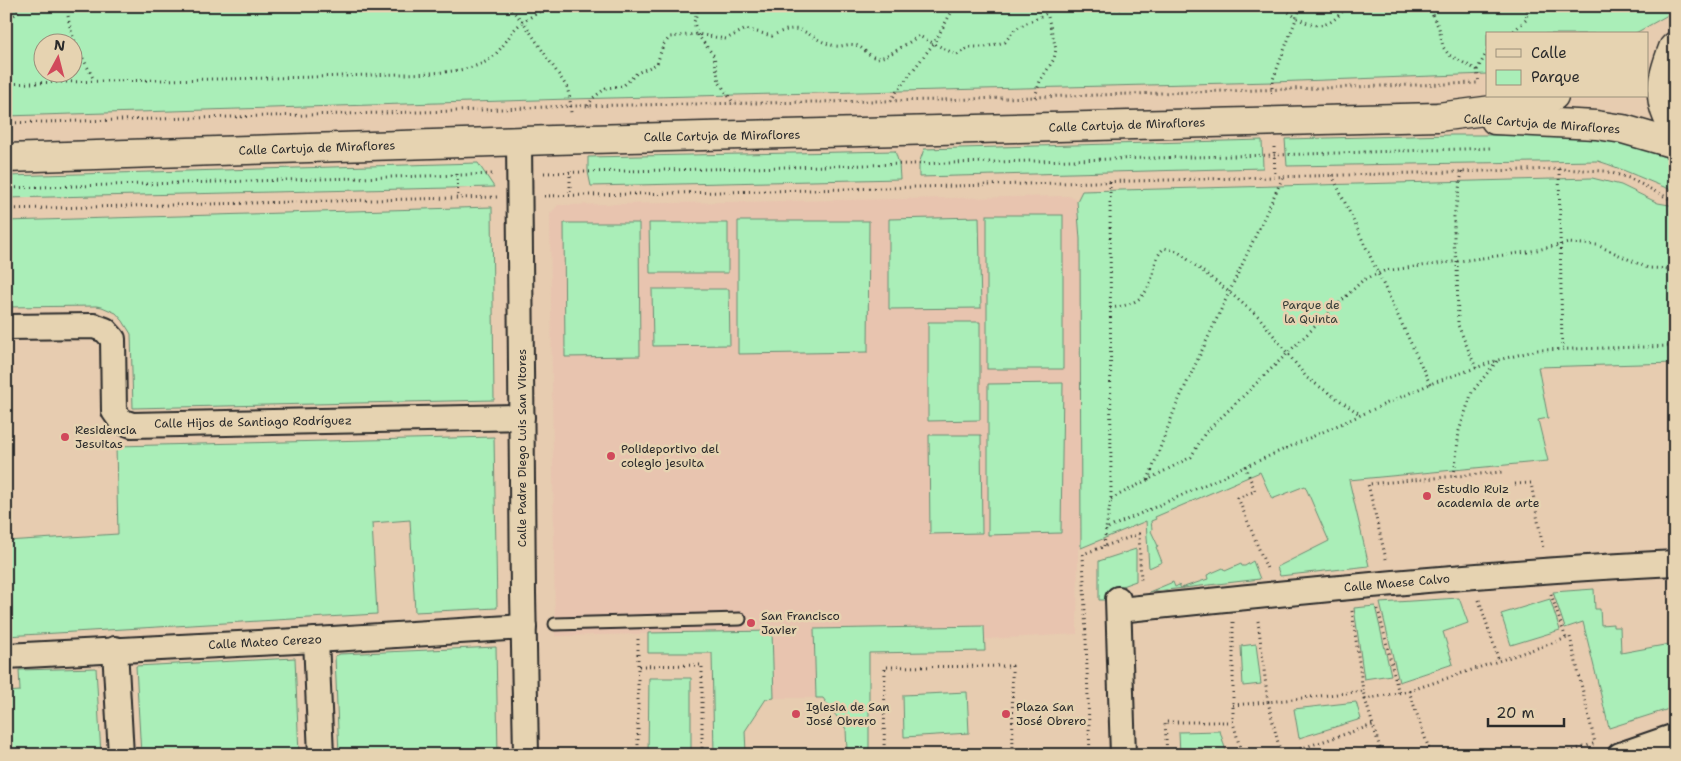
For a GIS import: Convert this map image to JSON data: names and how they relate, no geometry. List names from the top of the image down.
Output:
{
  "streets": {
    "street": [
      "Calle Cartuja de Miraflores",
      "Calle Hijos de Santiago Rodríguez",
      "Calle Padre Diego Luis San Vitores",
      "Calle Maese Calvo",
      "Calle Mateo Cerezo"
    ]
  },
  "crossings": [
    ["Calle Cartuja de Miraflores", "Calle Padre Diego Luis San Vitores"],
    ["Calle Hijos de Santiago Rodríguez", "Calle Padre Diego Luis San Vitores"],
    ["Calle Padre Diego Luis San Vitores", "Calle Mateo Cerezo"]
  ],
  "parks": ["Parque de la Quinta"],
  "places": [
    "Residencia Jesuitas",
    "Polideportivo del colegio jesuita",
    "Estudio Ruiz academia de arte",
    "San Francisco Javier",
    "Iglesia de San José Obrero",
    "Plaza San José Obrero"
  ],
  "legend": ["Calle", "Parque"],
  "scale_bar": "20 m",
  "north": "top"
}
